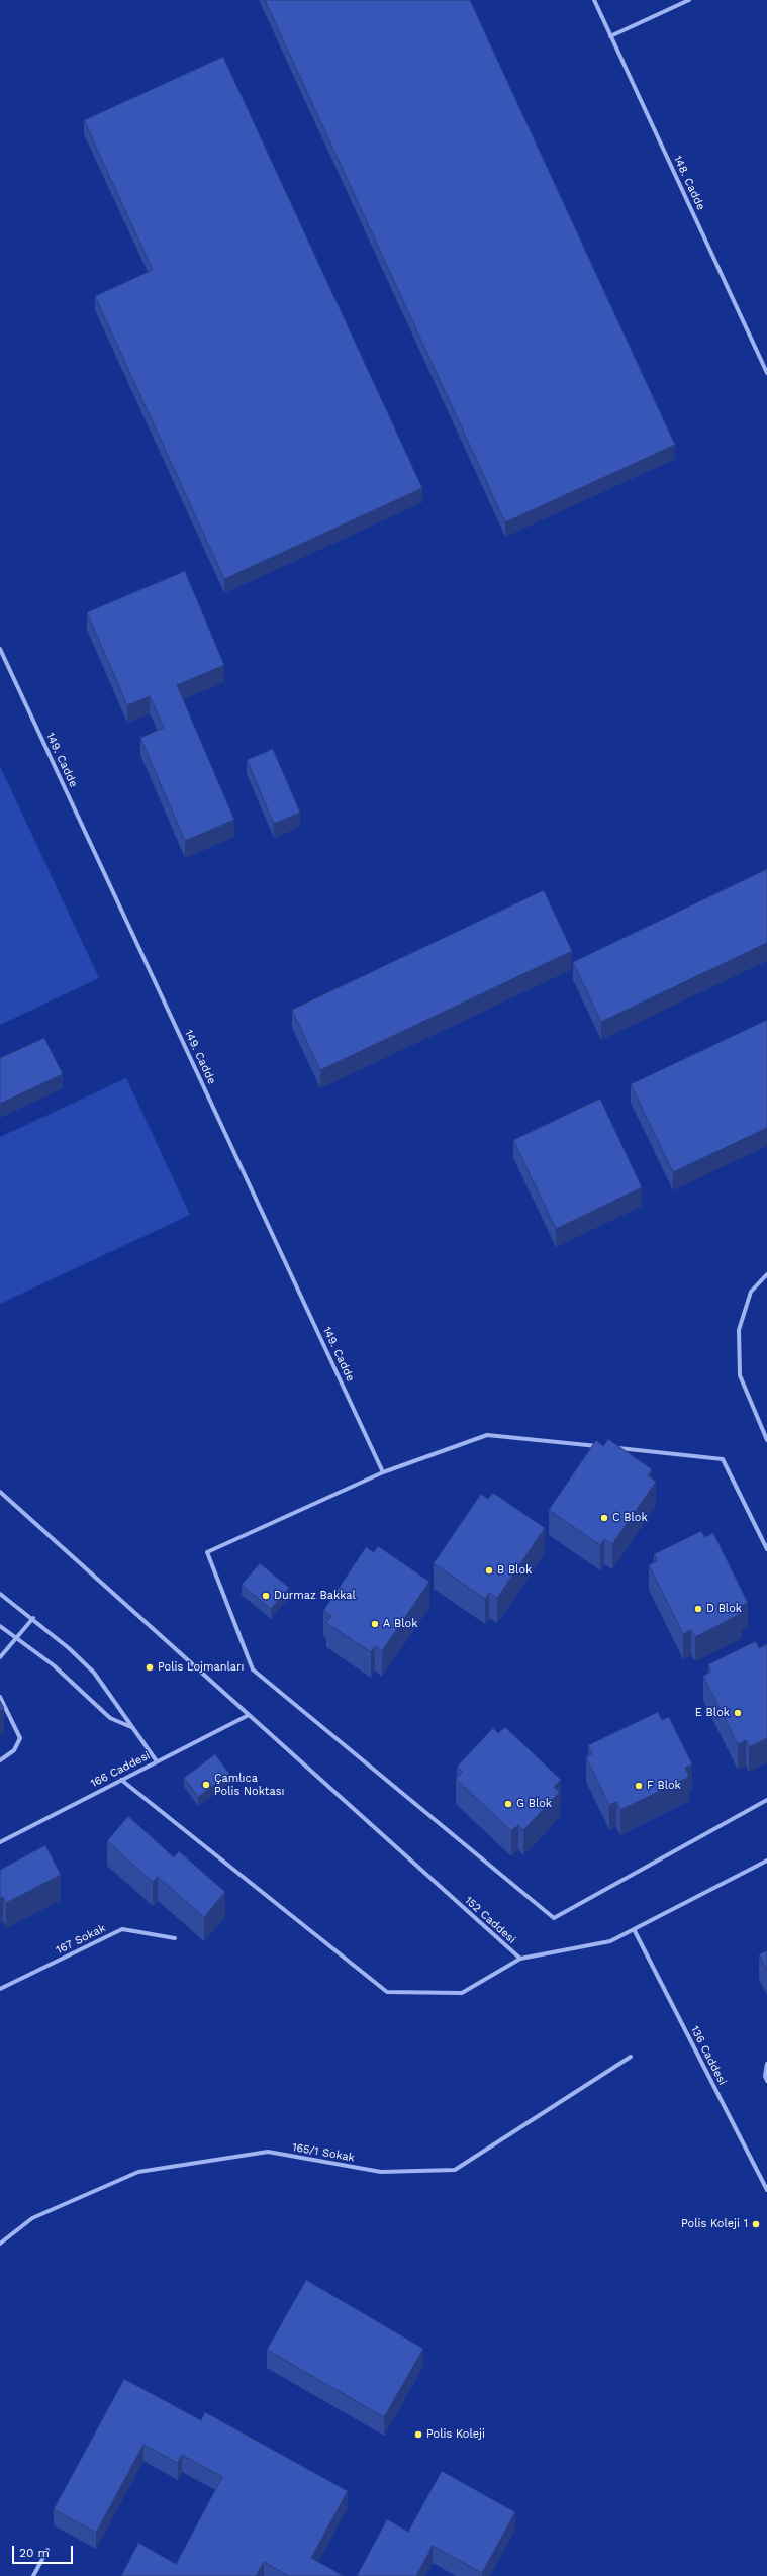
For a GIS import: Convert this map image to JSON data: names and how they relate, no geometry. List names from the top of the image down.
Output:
{
  "streets": {
    "street": [
      "148. Cadde",
      "149. Cadde",
      "166 Caddesi",
      "152 Caddesi",
      "167 Sokak",
      "136 Caddesi",
      "165/1 Sokak"
    ]
  },
  "crossings": [
    ["166 Caddesi", "152 Caddesi"],
    ["152 Caddesi", "136 Caddesi"]
  ],
  "places": [
    "C Blok",
    "B Blok",
    "Durmaz Bakkal",
    "D Blok",
    "A Blok",
    "Polis Lojmanları",
    "E Blok",
    "Çamlıca Polis Noktası",
    "F Blok",
    "G Blok",
    "Polis Koleji 1",
    "Polis Koleji"
  ],
  "scale_bar": "20 m"
}
